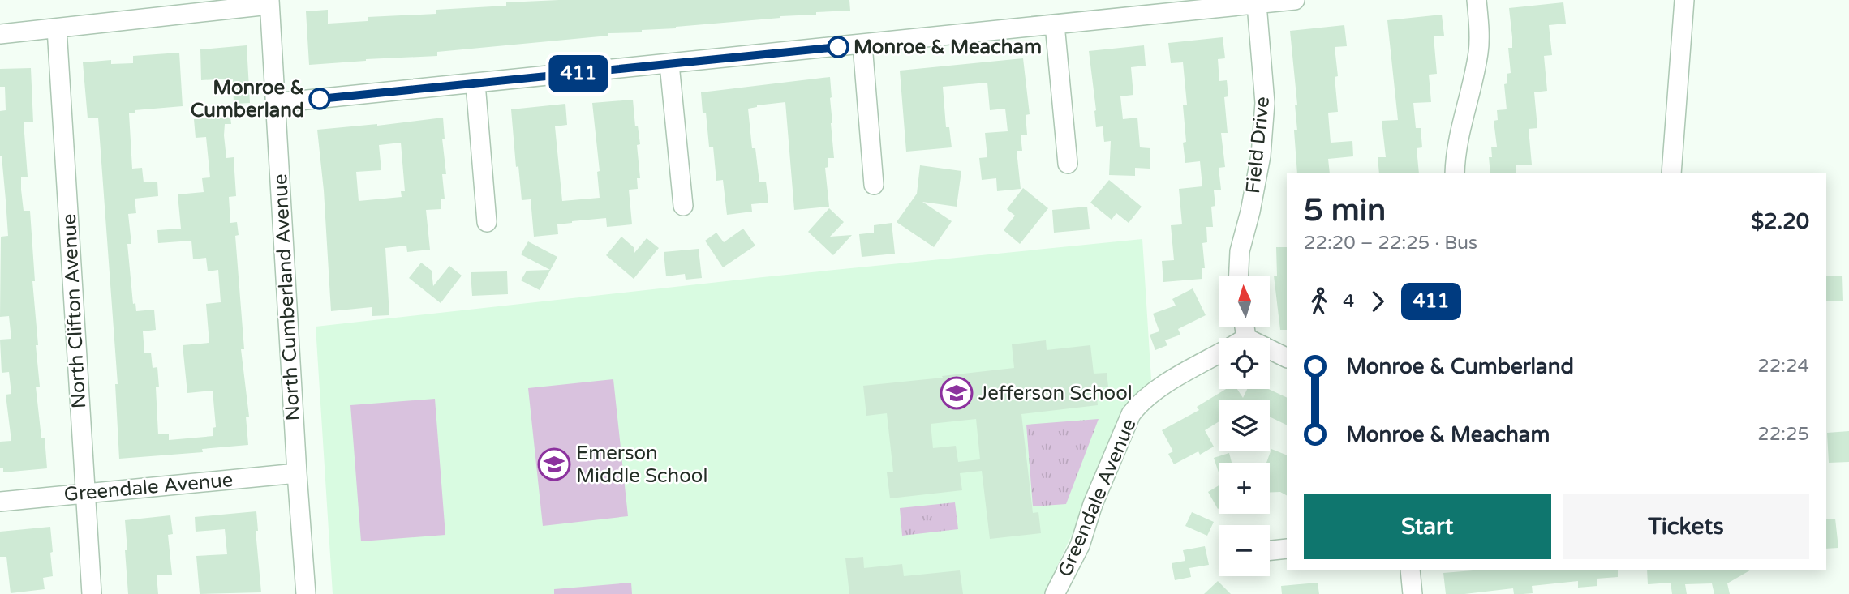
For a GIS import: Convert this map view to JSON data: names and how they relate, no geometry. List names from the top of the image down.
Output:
{
  "streets": {
    "street": [
      "Field Drive",
      "North Cumberland Avenue",
      "North Clifton Avenue",
      "Greendale Avenue"
    ]
  },
  "crossings": [
    ["North Cumberland Avenue", "Greendale Avenue"],
    ["North Clifton Avenue", "Greendale Avenue"]
  ],
  "places": {
    "other": ["Monroe & Meacham", "Monroe & Cumberland"],
    "school or university": ["Jefferson School", "Emerson Middle School"]
  },
  "lines": ["bus line 411"],
  "north": "top",
  "page": {
    "on_map": "411",
    "heading": ["5 min", "22:20 – 22:25 · Bus", "$2.20"],
    "legs": ["4", "411"],
    "map_buttons": ["+", "−"],
    "list": [
      {
        "name": "Monroe & Cumberland",
        "value": "22:24"
      },
      {
        "name": "Monroe & Meacham",
        "value": "22:25"
      }
    ],
    "buttons": ["Start", "Tickets"]
  }
}
